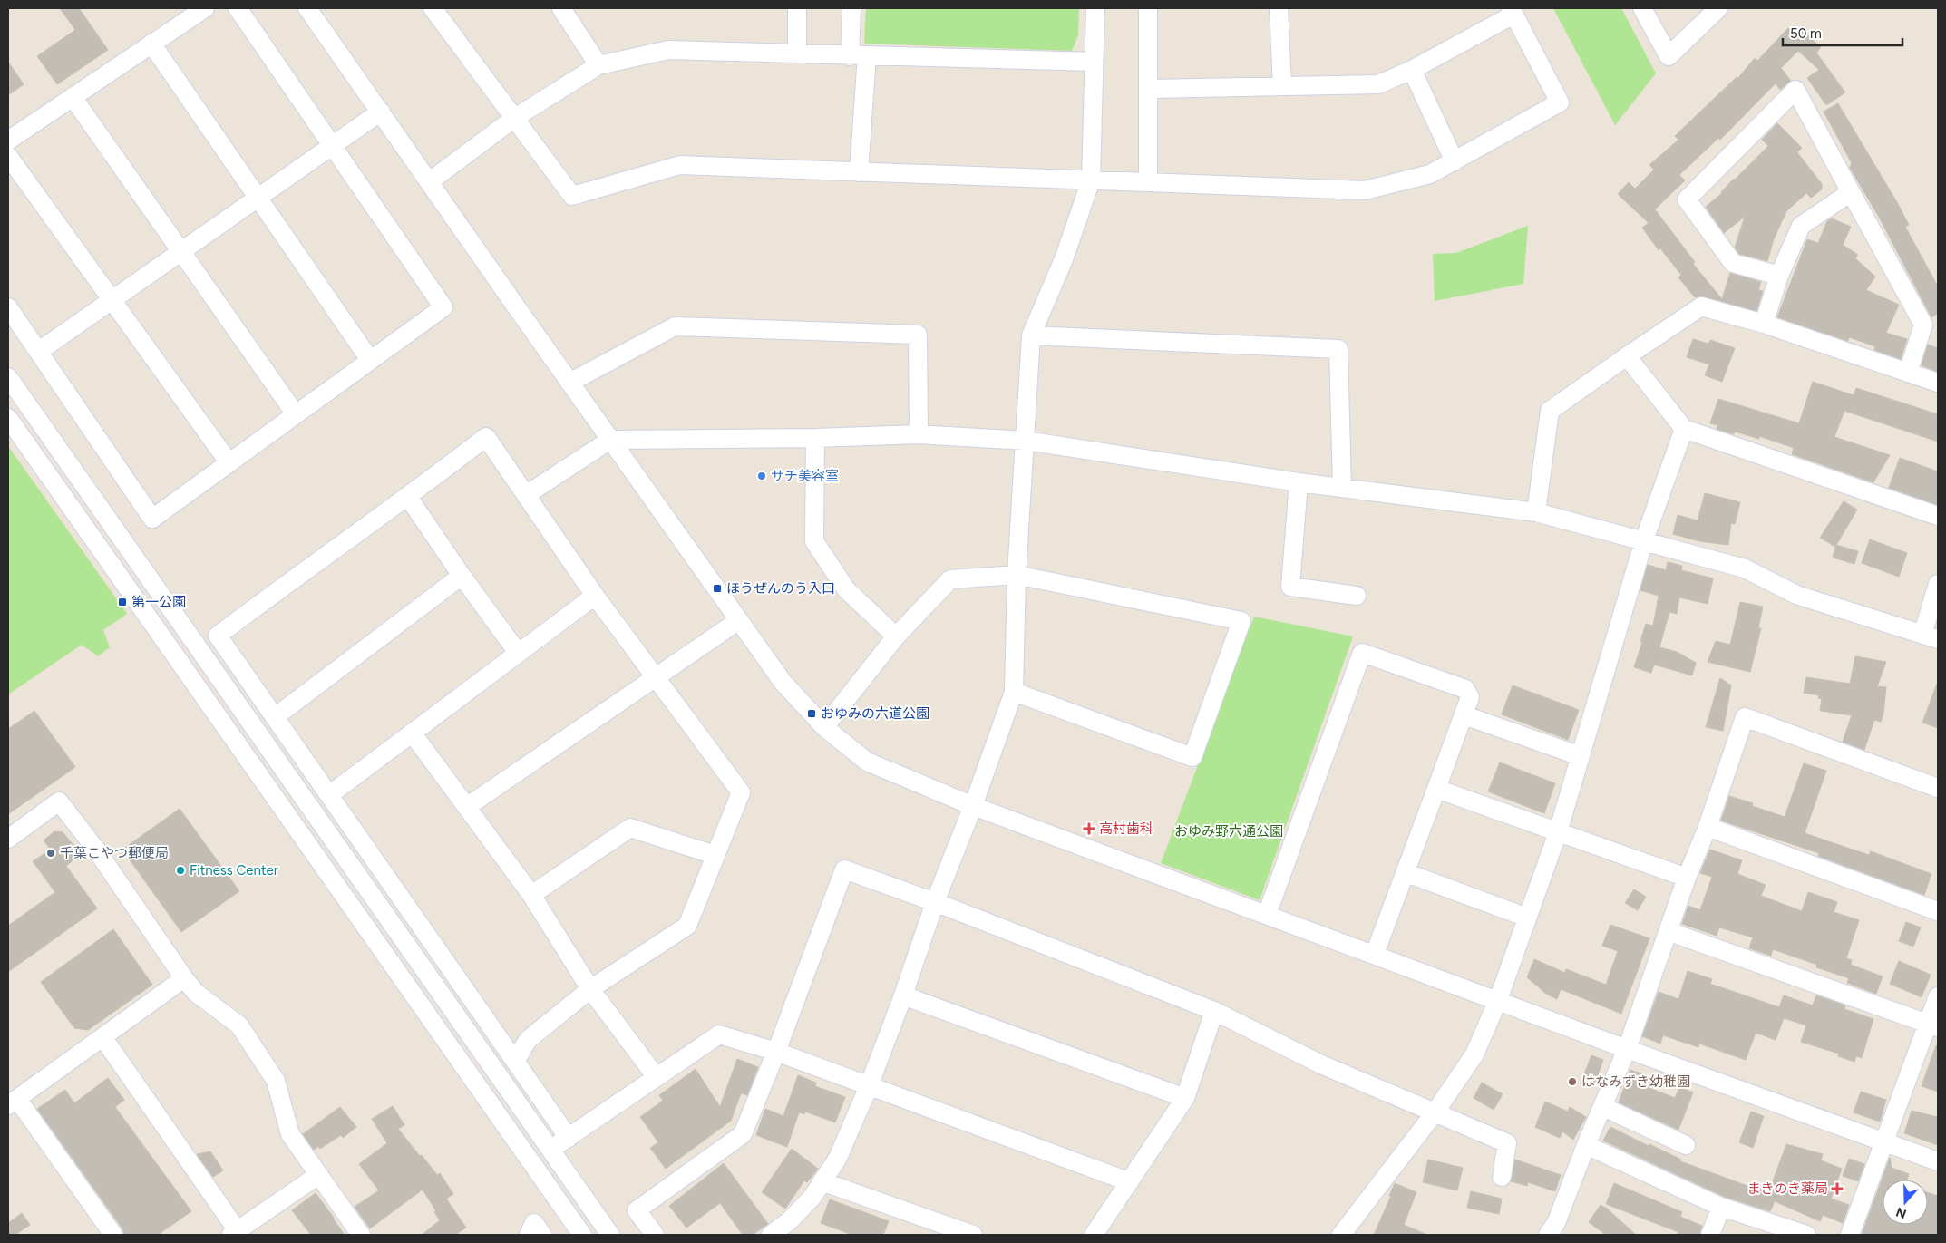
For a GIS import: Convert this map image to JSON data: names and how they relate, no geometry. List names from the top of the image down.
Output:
{
  "parks": ["おゆみ野六通公園"],
  "places": {
    "other": [
      "サチ美容室",
      "千葉こやつ郵便局",
      "Fitness Center",
      "はなみずき幼稚園"
    ],
    "transit": ["ほうぜんのう入口", "第一公園", "おゆみの六道公園"],
    "health": ["高村歯科", "まきのき薬局"]
  },
  "scale_bar": "50 m",
  "north": "bottom"
}
